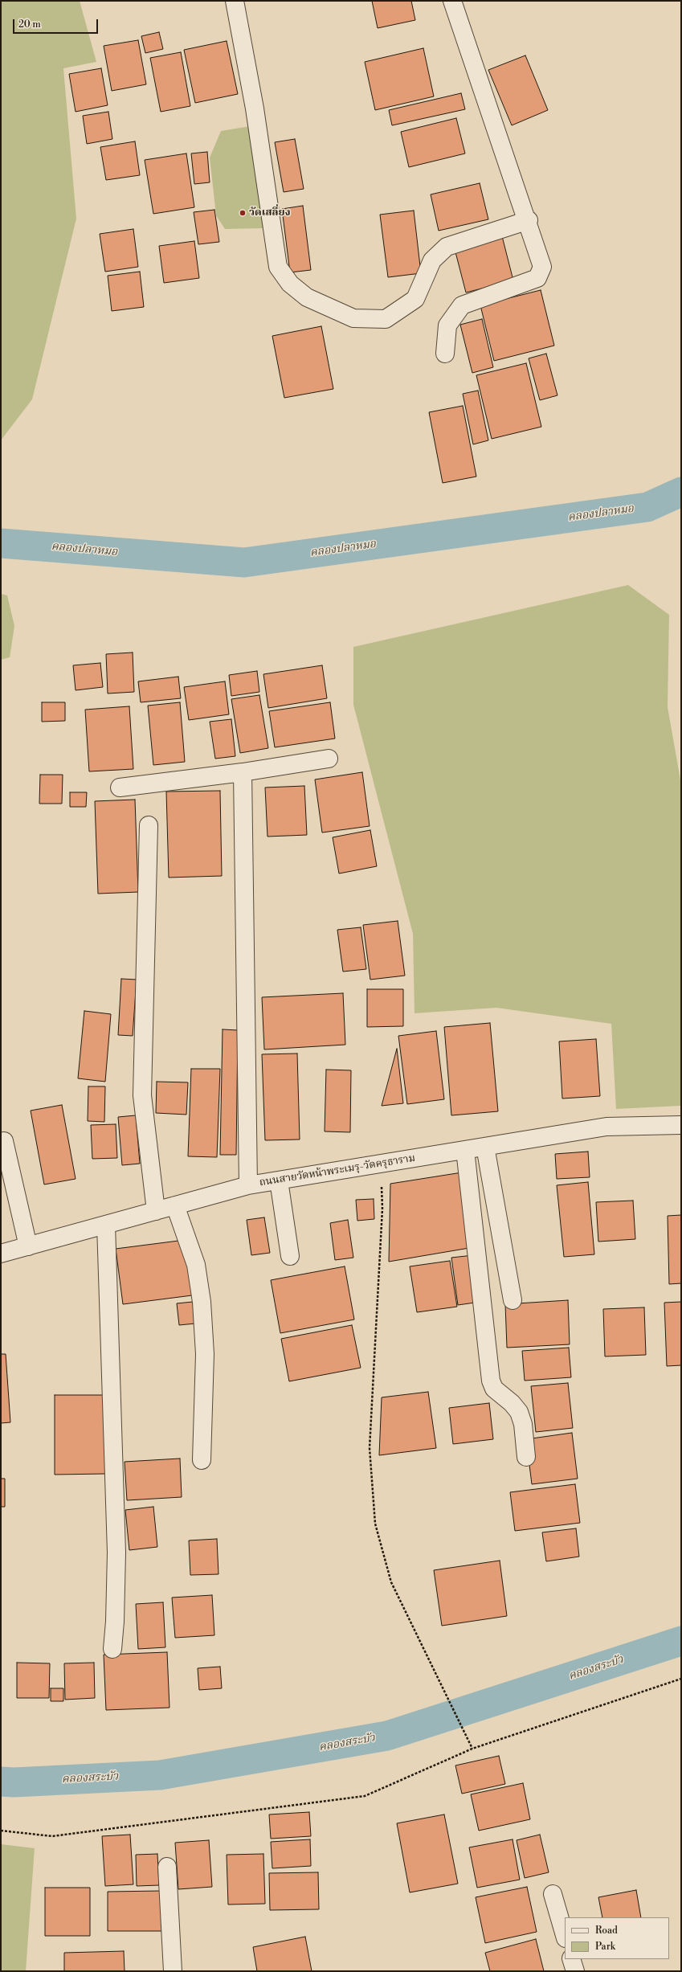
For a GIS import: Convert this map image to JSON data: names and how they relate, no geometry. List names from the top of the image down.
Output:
{
  "streets": {
    "street": ["ถนนสายวัดหน้าพระเมรุ-วัดครุธาราม"]
  },
  "water": ["คลองปลาหมอ", "คลองสระบัว"],
  "places": ["วัดเสลี่ยง"],
  "legend": ["Road", "Park"],
  "scale_bar": "20 m"
}
